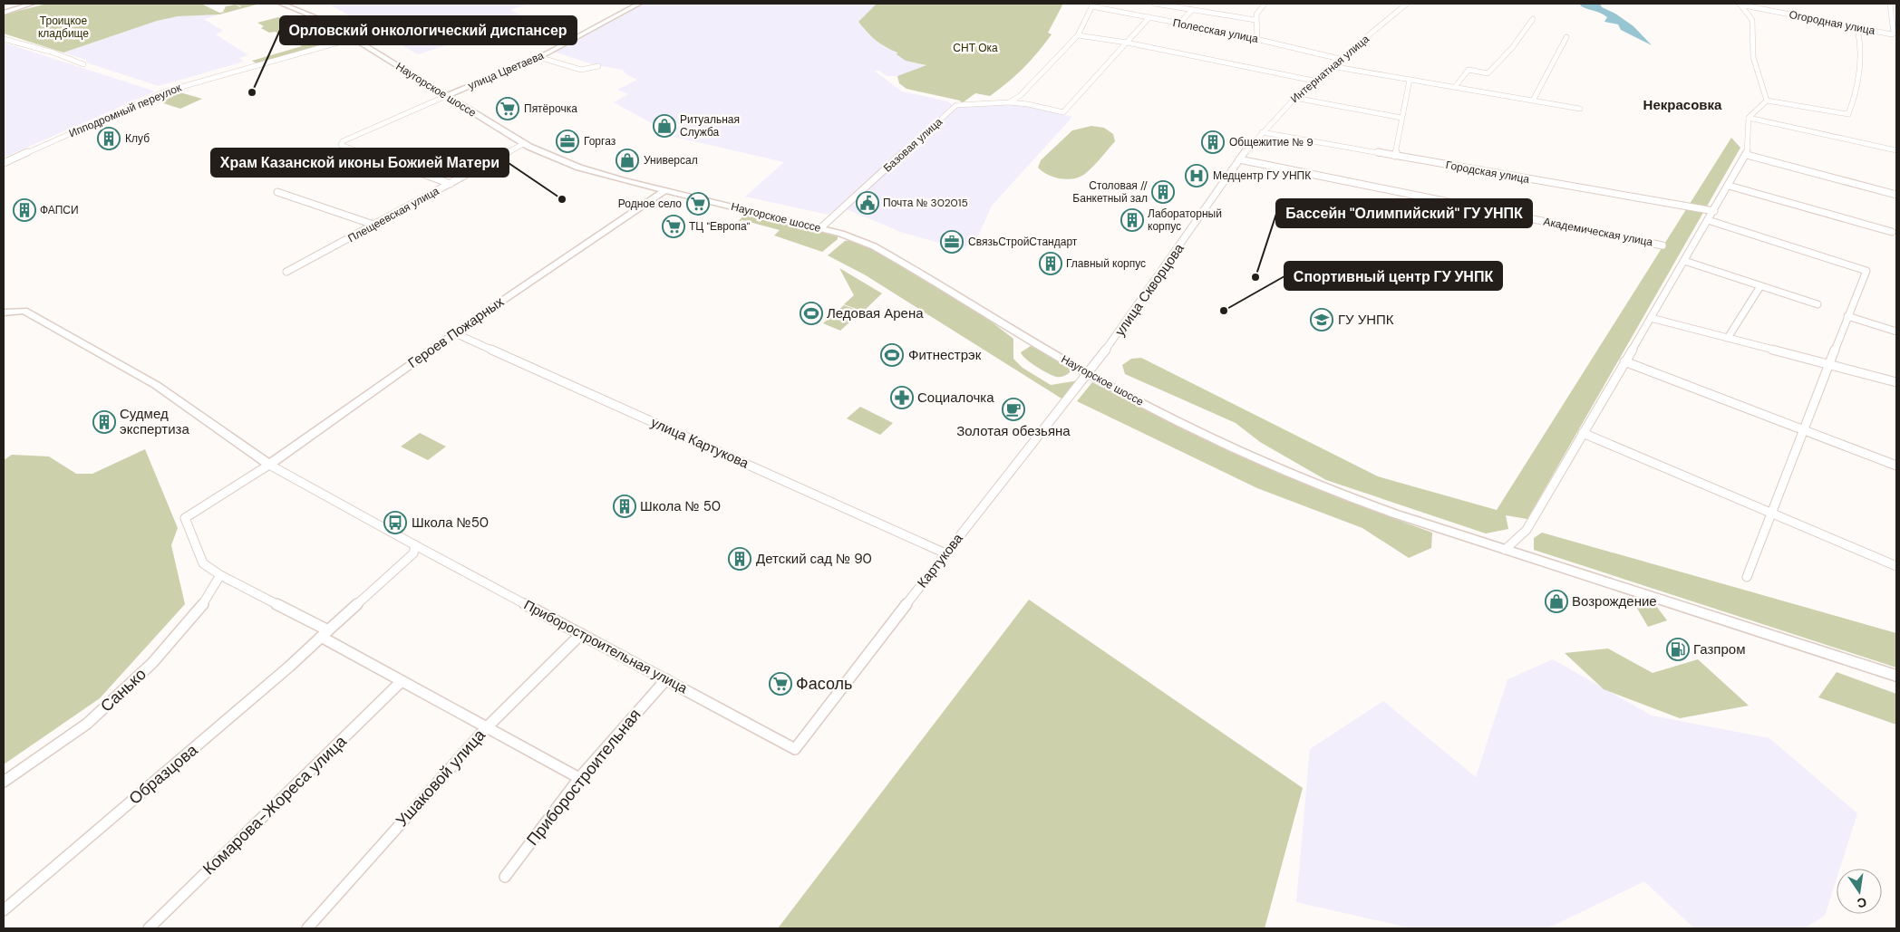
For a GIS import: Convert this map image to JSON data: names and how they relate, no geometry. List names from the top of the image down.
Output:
{
  "streets": {
    "main road": [
      "улица Цветаева",
      "Наугорское шоссе",
      "Героев Пожарных",
      "Приборостроительная улица"
    ],
    "street": [
      "Огородная улица",
      "Полесская улица",
      "Интернатная улица",
      "Ипподромный переулок",
      "Базовая улица",
      "Городская улица",
      "Плещеевская улица",
      "Академическая улица",
      "улица Скворцова",
      "улица Картукова",
      "Картукова",
      "Санько",
      "Образцова",
      "Приборостроительная",
      "Ушаковой улица",
      "Комарова-Жореса улица"
    ]
  },
  "crossings": [
    ["Полесская улица", "Интернатная улица"],
    ["Интернатная улица", "Городская улица"],
    ["Интернатная улица", "Академическая улица"],
    ["Интернатная улица", "улица Скворцова"],
    ["улица Цветаева", "Наугорское шоссе"],
    ["улица Цветаева", "Плещеевская улица"],
    ["Наугорское шоссе", "Ипподромный переулок"],
    ["Наугорское шоссе", "Базовая улица"],
    ["Наугорское шоссе", "Плещеевская улица"],
    ["Наугорское шоссе", "улица Скворцова"],
    ["Наугорское шоссе", "Героев Пожарных"],
    ["Наугорское шоссе", "Картукова"],
    ["Академическая улица", "улица Скворцова"],
    ["улица Скворцова", "Картукова"],
    ["Героев Пожарных", "улица Картукова"],
    ["Героев Пожарных", "Приборостроительная улица"],
    ["улица Картукова", "Картукова"],
    ["Картукова", "Приборостроительная улица"],
    ["Приборостроительная улица", "Приборостроительная"],
    ["Приборостроительная улица", "Ушаковой улица"]
  ],
  "districts": ["Некрасовка"],
  "parks": ["Троицкое кладбище", "СНТ Ока"],
  "places": {
    "other": [
      "Орловский онкологический диспансер",
      "Храм Казанской иконы Божией Матери",
      "Бассейн \"Олимпийский\" ГУ УНПК",
      "Спортивный центр ГУ УНПК"
    ],
    "supermarket": [
      "Пятёрочка",
      "Родное село",
      "ТЦ \"Европа\"",
      "Фасоль"
    ],
    "shop": ["Ритуальная Служба", "Универсал", "Возрождение"],
    "building": [
      "Клуб",
      "Общежитие № 9",
      "Столовая // Банкетный зал",
      "ФАПСИ",
      "Лабораторный корпус",
      "Главный корпус",
      "Судмед экспертиза",
      "Школа № 50",
      "Детский сад № 90"
    ],
    "office": ["Горгаз", "СвязьСтройСтандарт"],
    "hospital": ["Медцентр ГУ УНПК"],
    "public building": ["Почта № 302015"],
    "sports": ["Ледовая Арена", "Фитнестрэк"],
    "school or university": ["ГУ УНПК"],
    "pharmacy": ["Социалочка"],
    "cafe": ["Золотая обезьяна"],
    "bus stop": ["Школа №50"],
    "fuel station": ["Газпром"]
  },
  "north": "bottom"
}
